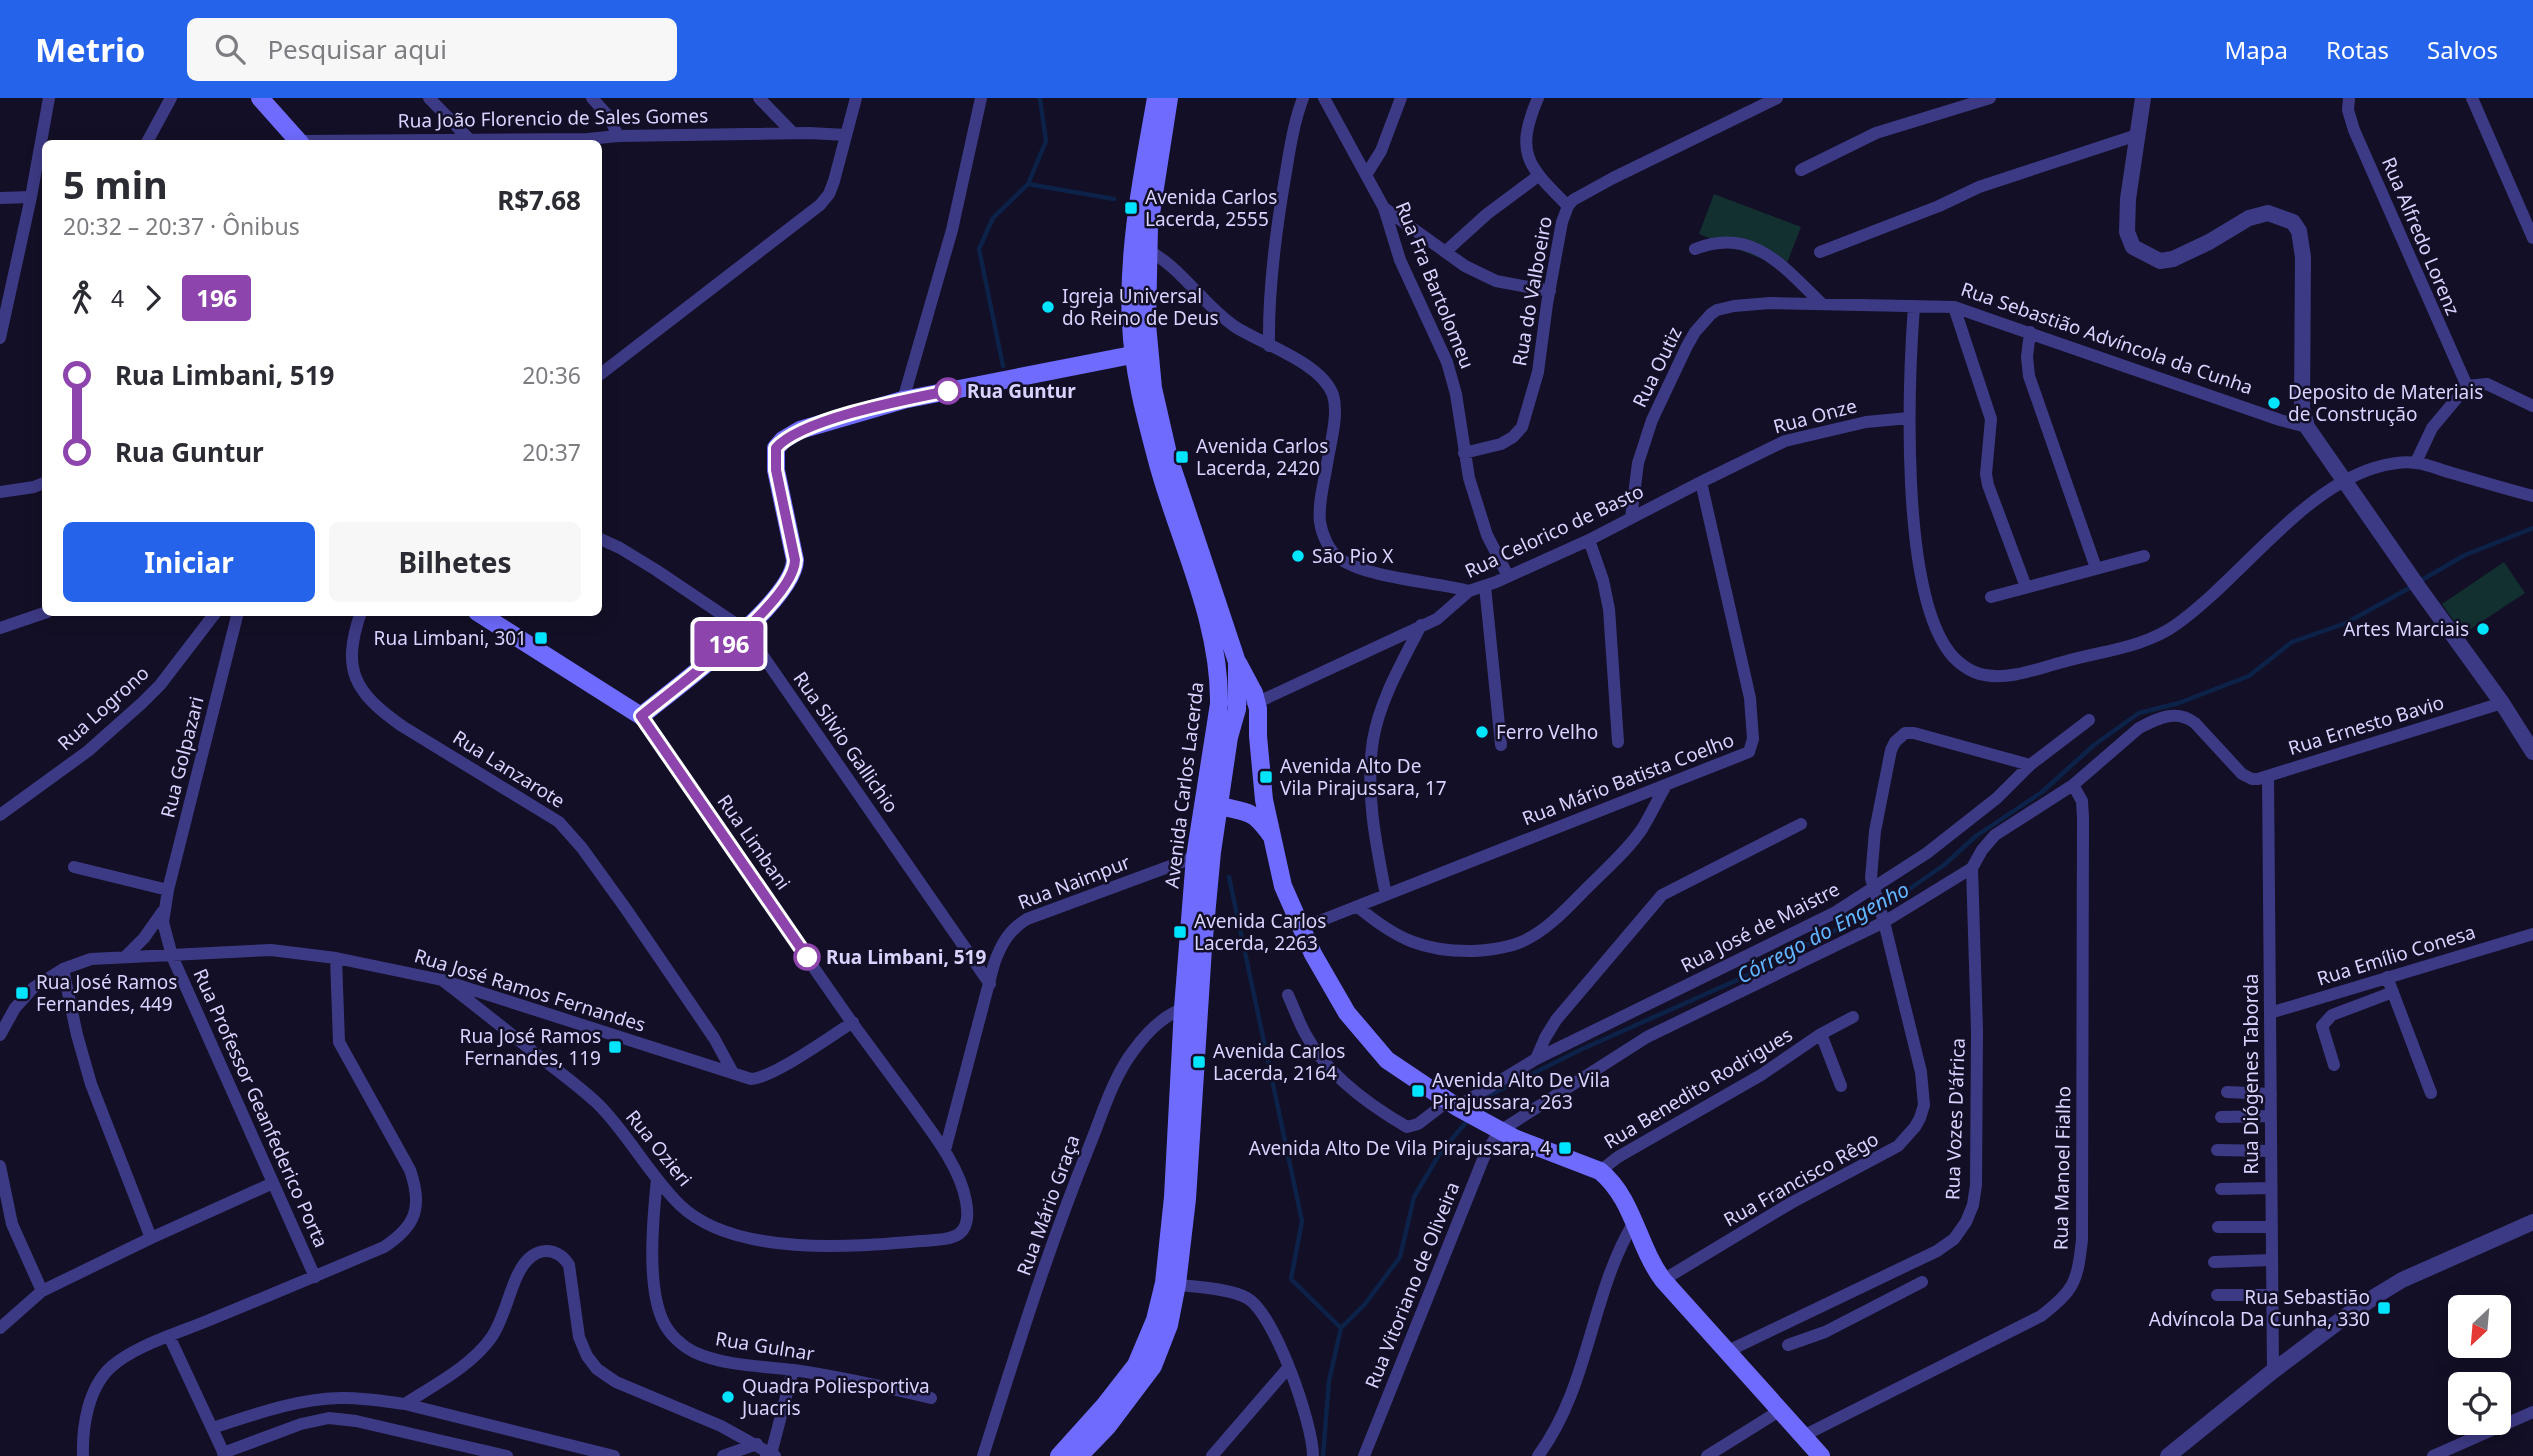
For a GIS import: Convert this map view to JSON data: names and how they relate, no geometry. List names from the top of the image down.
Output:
{
  "streets": {
    "main road": ["Avenida Carlos Lacerda", "Rua Limbani"],
    "street": [
      "Rua João Florencio de Sales Gomes",
      "Rua Alfredo Lorenz",
      "Rua Fra Bartolomeu",
      "Rua do Valboeiro",
      "Rua Sebastião Advíncola da Cunha",
      "Rua Outiz",
      "Rua Onze",
      "Rua Celorico de Basto",
      "Rua Logrono",
      "Rua Ernesto Bavio",
      "Rua Silvio Gallichio",
      "Rua Golpazari",
      "Rua Lanzarote",
      "Rua Mário Batista Coelho",
      "Rua Naimpur",
      "Rua José de Maistre",
      "Rua Emílio Conesa",
      "Rua José Ramos Fernandes",
      "Rua Diógenes Taborda",
      "Rua Benedito Rodrigues",
      "Rua Professor Geanfederico Porta",
      "Rua Vozes D'áfrica",
      "Rua Ozieri",
      "Rua Manoel Fialho",
      "Rua Francisco Rêgo",
      "Rua Mário Graça",
      "Rua Vitoriano de Oliveira",
      "Rua Gulnar"
    ]
  },
  "crossings": [
    ["Rua Fra Bartolomeu", "Rua do Valboeiro"],
    ["Rua Fra Bartolomeu", "Rua Celorico de Basto"],
    ["Rua Sebastião Advíncola da Cunha", "Rua Outiz"],
    ["Rua Outiz", "Rua Celorico de Basto"],
    ["Rua Onze", "Rua Celorico de Basto"],
    ["Rua Onze", "Rua Mário Batista Coelho"],
    ["Rua Celorico de Basto", "Rua Mário Batista Coelho"],
    ["Rua Ernesto Bavio", "Rua Diógenes Taborda"],
    ["Rua Ernesto Bavio", "Rua Manoel Fialho"],
    ["Rua Silvio Gallichio", "Rua Naimpur"],
    ["Rua Golpazari", "Rua José Ramos Fernandes"],
    ["Rua Golpazari", "Rua Professor Geanfederico Porta"],
    ["Rua Lanzarote", "Rua José Ramos Fernandes"],
    ["Avenida Carlos Lacerda", "Rua Naimpur"],
    ["Avenida Carlos Lacerda", "Rua Mário Graça"],
    ["Rua Limbani", "Rua Naimpur"],
    ["Rua Limbani", "Rua José Ramos Fernandes"],
    ["Rua Limbani", "Rua Ozieri"],
    ["Rua Naimpur", "Rua Ozieri"],
    ["Rua José de Maistre", "Rua Francisco Rêgo"],
    ["Rua Emílio Conesa", "Rua Diógenes Taborda"],
    ["Rua José Ramos Fernandes", "Rua Professor Geanfederico Porta"],
    ["Rua José Ramos Fernandes", "Rua Ozieri"],
    ["Rua Ozieri", "Rua Gulnar"]
  ],
  "water": ["Córrego do Engenho"],
  "places": {
    "transit": [
      "Avenida Carlos Lacerda, 2555",
      "Avenida Carlos Lacerda, 2420",
      "Rua Limbani, 301",
      "Avenida Alto De Vila Pirajussara, 17",
      "Avenida Carlos Lacerda, 2263",
      "Rua José Ramos Fernandes, 449",
      "Rua José Ramos Fernandes, 119",
      "Avenida Carlos Lacerda, 2164",
      "Avenida Alto De Vila Pirajussara, 263",
      "Avenida Alto De Vila Pirajussara, 4",
      "Rua Sebastião Advíncola Da Cunha, 330"
    ],
    "other": [
      "Igreja Universal do Reino de Deus",
      "Rua Guntur",
      "Deposito de Materiais de Construção",
      "São Pio X",
      "Artes Marciais",
      "Ferro Velho",
      "Rua Limbani, 519",
      "Quadra Poliesportiva Juacris"
    ]
  },
  "lines": ["bus line 196"],
  "north": "bottom left",
  "page": {
    "header": "Metrio",
    "search": "Pesquisar aqui",
    "nav": ["Mapa", "Rotas", "Salvos"],
    "on_map": "196",
    "heading": ["5 min", "20:32 – 20:37 · Ônibus", "R$7.68"],
    "legs": ["4", "196"],
    "list": [
      {
        "name": "Rua Limbani, 519",
        "value": "20:36"
      },
      {
        "name": "Rua Guntur",
        "value": "20:37"
      }
    ],
    "buttons": ["Iniciar", "Bilhetes"]
  }
}
